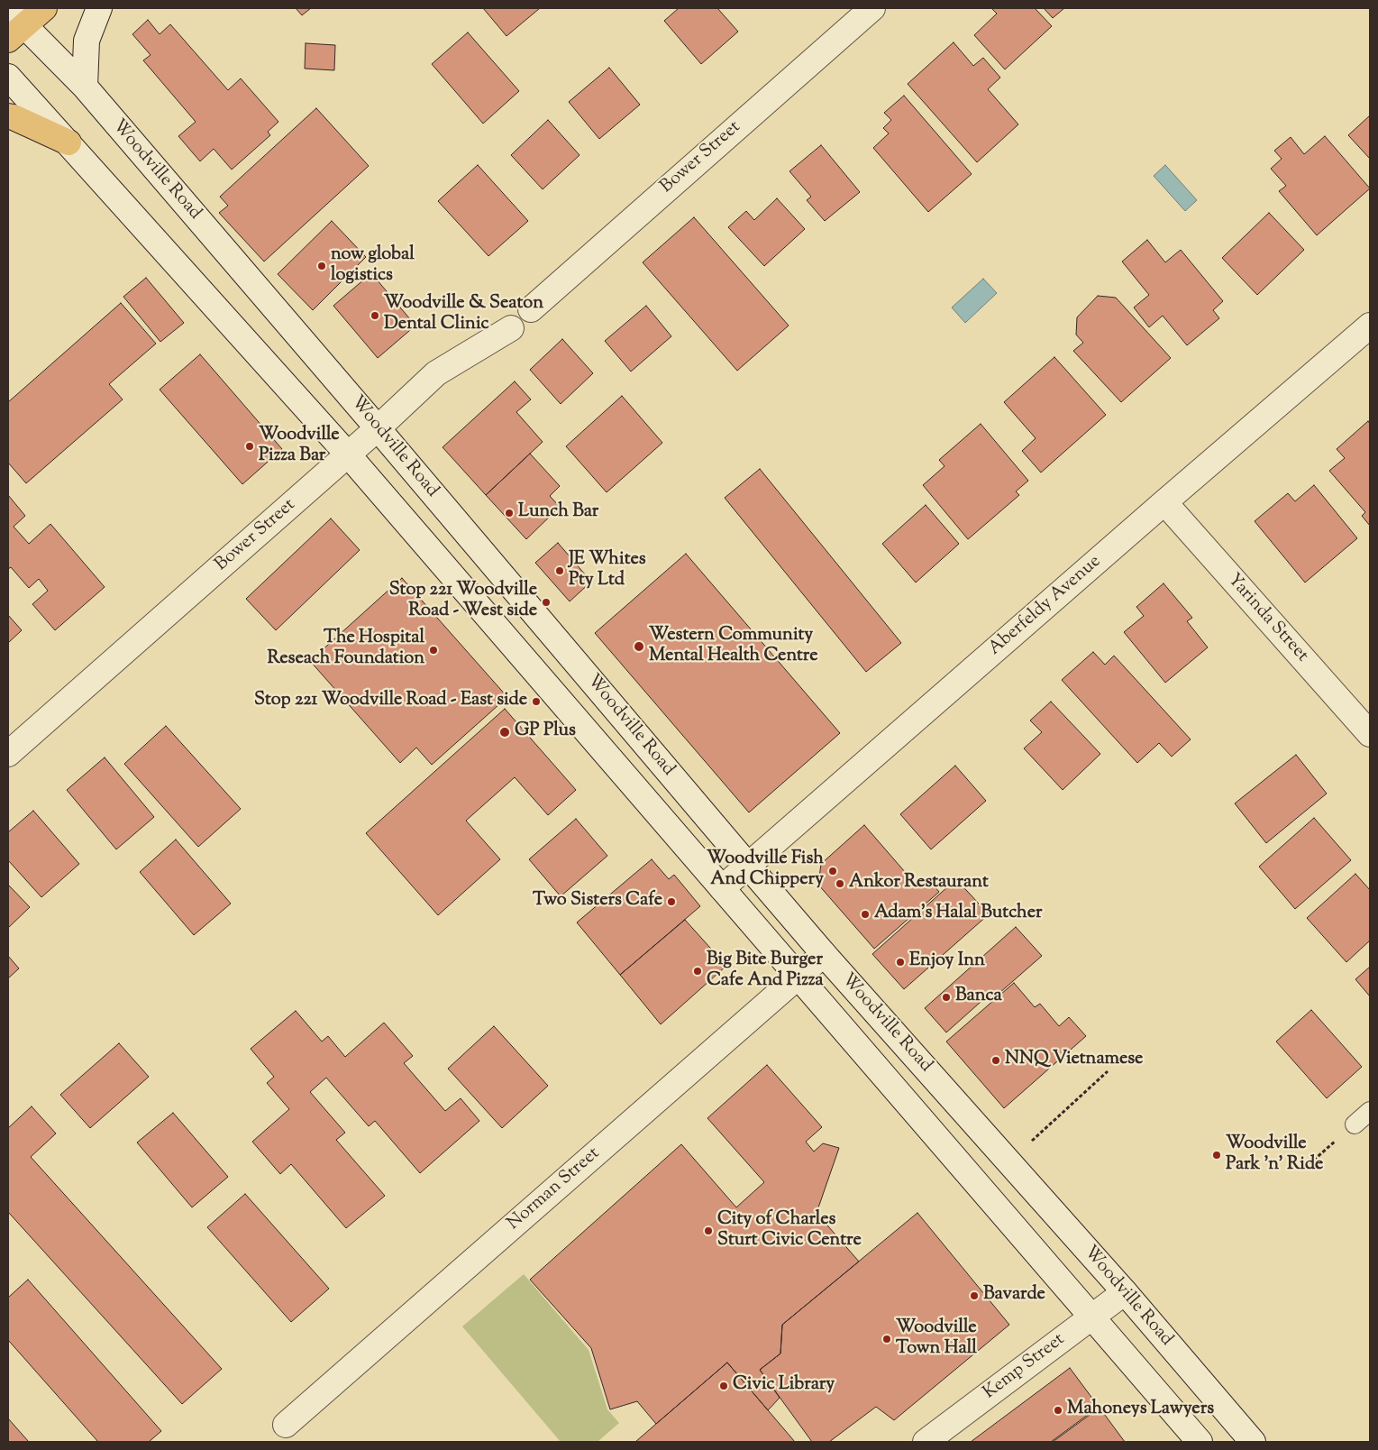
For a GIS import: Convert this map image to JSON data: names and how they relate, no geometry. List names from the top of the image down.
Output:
{
  "streets": {
    "main road": [
      "Bower Street",
      "Woodville Road",
      "Aberfeldy Avenue",
      "Yarinda Street",
      "Norman Street",
      "Kemp Street"
    ]
  },
  "crossings": [
    ["Bower Street", "Woodville Road"],
    ["Woodville Road", "Aberfeldy Avenue"],
    ["Woodville Road", "Norman Street"],
    ["Woodville Road", "Kemp Street"],
    ["Aberfeldy Avenue", "Yarinda Street"]
  ],
  "places": [
    "now global logistics",
    "Woodville & Seaton Dental Clinic",
    "Woodville Pizza Bar",
    "Lunch Bar",
    "JE Whites Pty Ltd",
    "Stop 221 Woodville Road - West side",
    "Western Community Mental Health Centre",
    "The Hospital Reseach Foundation",
    "Stop 221 Woodville Road - East side",
    "GP Plus",
    "Woodville Fish And Chippery",
    "Ankor Restaurant",
    "Two Sisters Cafe",
    "Adam's Halal Butcher",
    "Enjoy Inn",
    "Big Bite Burger Cafe And Pizza",
    "Banca",
    "NNQ Vietnamese",
    "Woodville Park 'n' Ride",
    "City of Charles Sturt Civic Centre",
    "Bavarde",
    "Woodville Town Hall",
    "Civic Library",
    "Mahoneys Lawyers"
  ]
}
